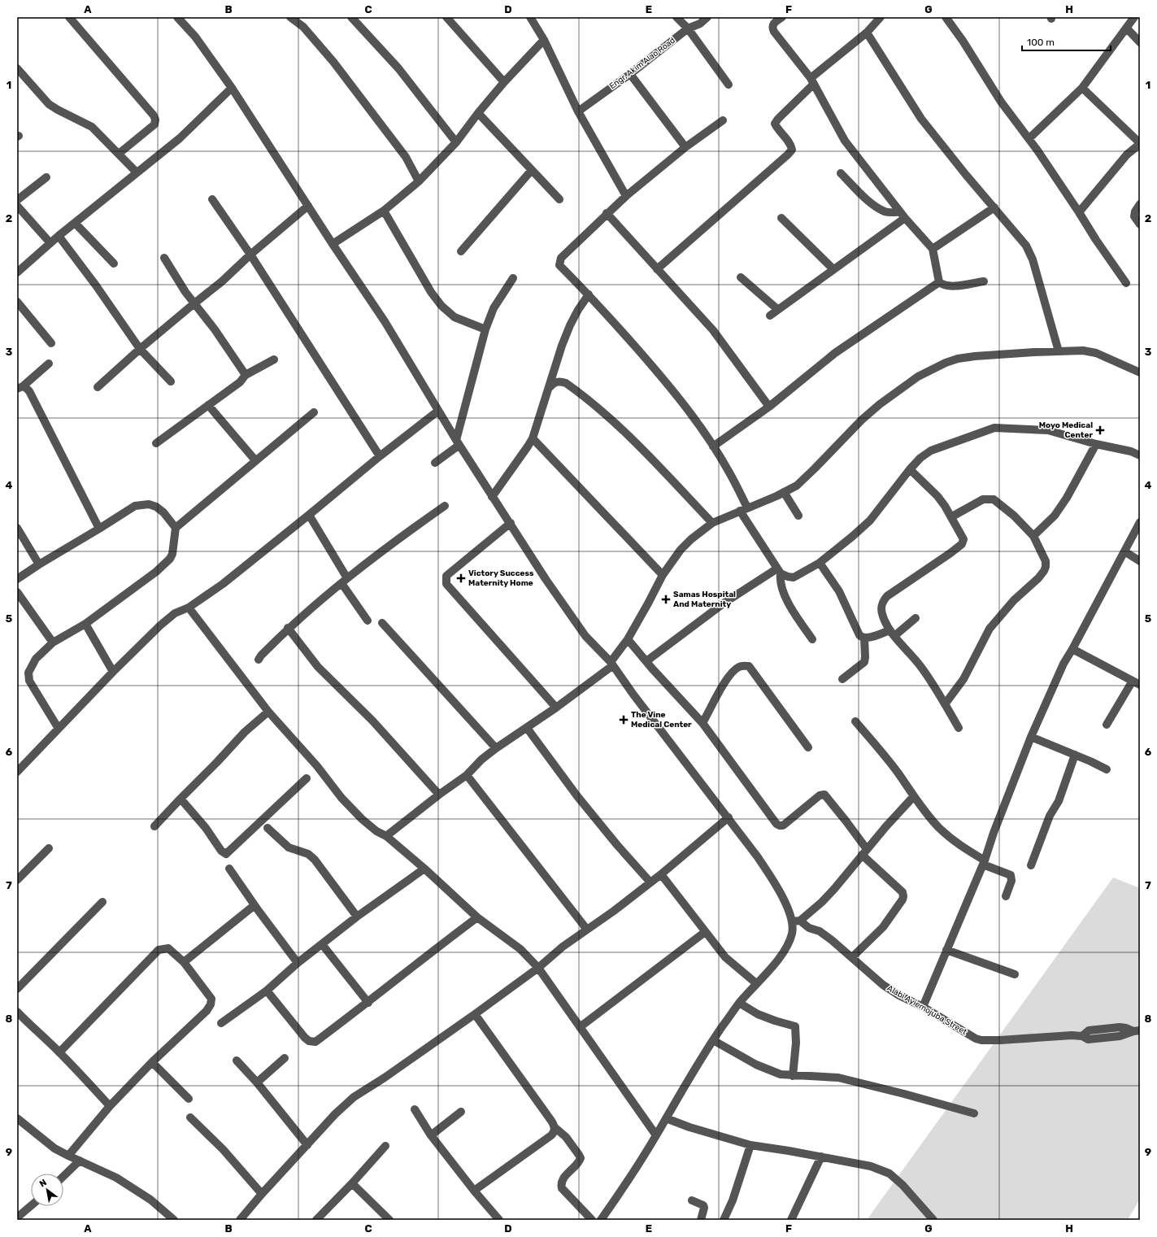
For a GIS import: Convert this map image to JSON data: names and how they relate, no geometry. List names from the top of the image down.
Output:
{
  "streets": {
    "street": ["Engr. Akim Alao Road", "Alabi Ayiemojuba Street"]
  },
  "places": {
    "health": [
      "Moyo Medical Center",
      "Victory Success Maternity Home",
      "Samas Hospital And Maternity",
      "The Vine Medical Center"
    ]
  },
  "scale_bar": "100 m",
  "north": "top left",
  "grid": {
    "columns": [
      "A",
      "B",
      "C",
      "D",
      "E",
      "F",
      "G",
      "H"
    ],
    "rows": [
      "1",
      "2",
      "3",
      "4",
      "5",
      "6",
      "7",
      "8",
      "9"
    ]
  }
}
